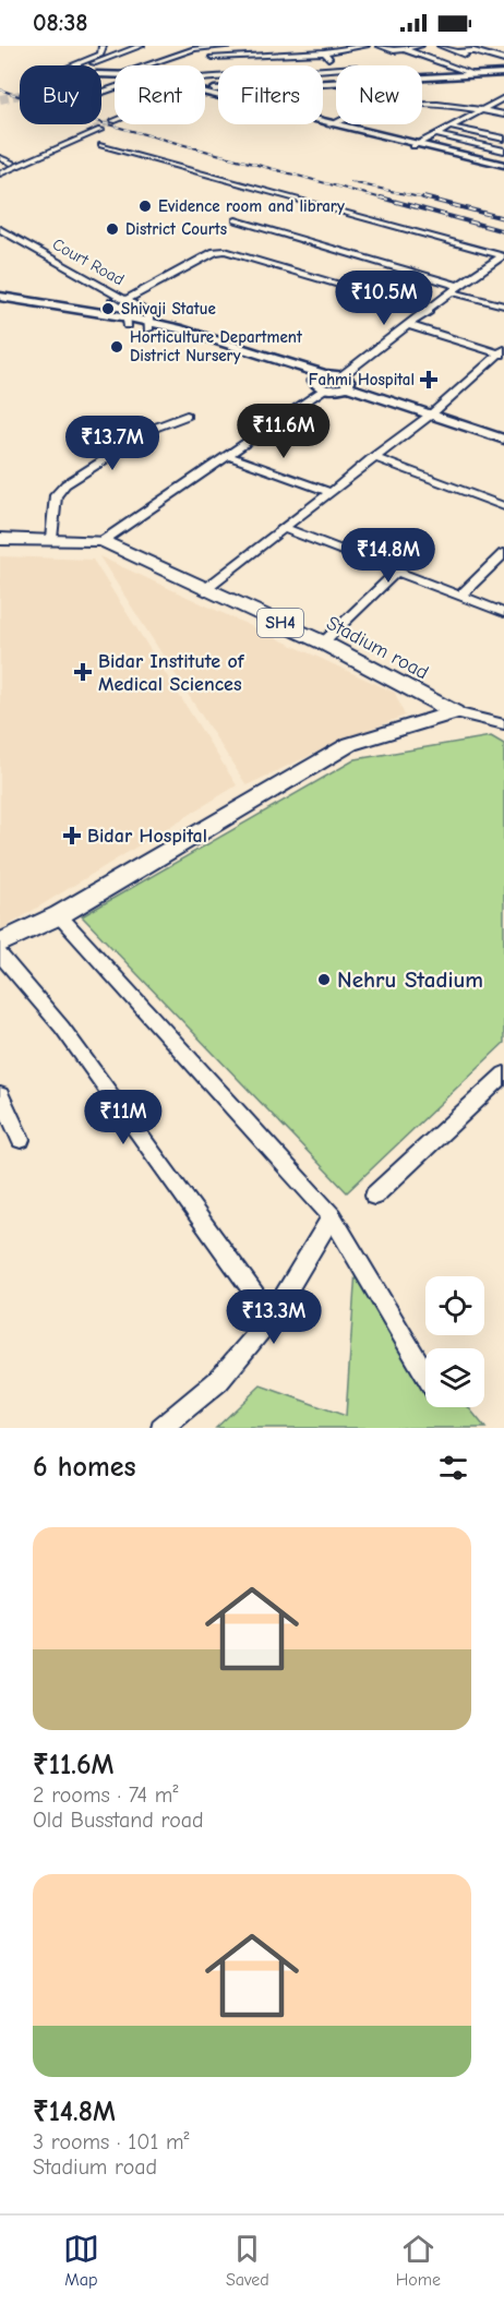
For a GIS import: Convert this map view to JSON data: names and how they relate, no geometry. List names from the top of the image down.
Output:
{
  "streets": {
    "highway": ["SH4", "Stadium road"],
    "street": ["Court Road"]
  },
  "crossings": [
    ["SH4", "Stadium road"]
  ],
  "places": {
    "other": [
      "Evidence room and library",
      "District Courts",
      "Shivaji Statue",
      "Horticulture Department District Nursery",
      "Nehru Stadium"
    ],
    "health": ["Fahmi Hospital", "Bidar Institute of Medical Sciences", "Bidar Hospital"]
  },
  "page": {
    "status": "08:38",
    "chip": [
      "Buy",
      "Rent",
      "Filters",
      "New"
    ],
    "price": [
      "₹10.5M",
      "₹11.6M",
      "₹13.7M",
      "₹14.8M",
      "₹11M",
      "₹13.3M"
    ],
    "heading": "6 homes",
    "list": [
      {
        "name": "₹11.6M",
        "note": "2 rooms · 74 m² · Old Busstand road"
      },
      {
        "name": "₹14.8M",
        "note": "3 rooms · 101 m² · Stadium road"
      }
    ],
    "tabs": ["Map", "Saved", "Home"]
  }
}
